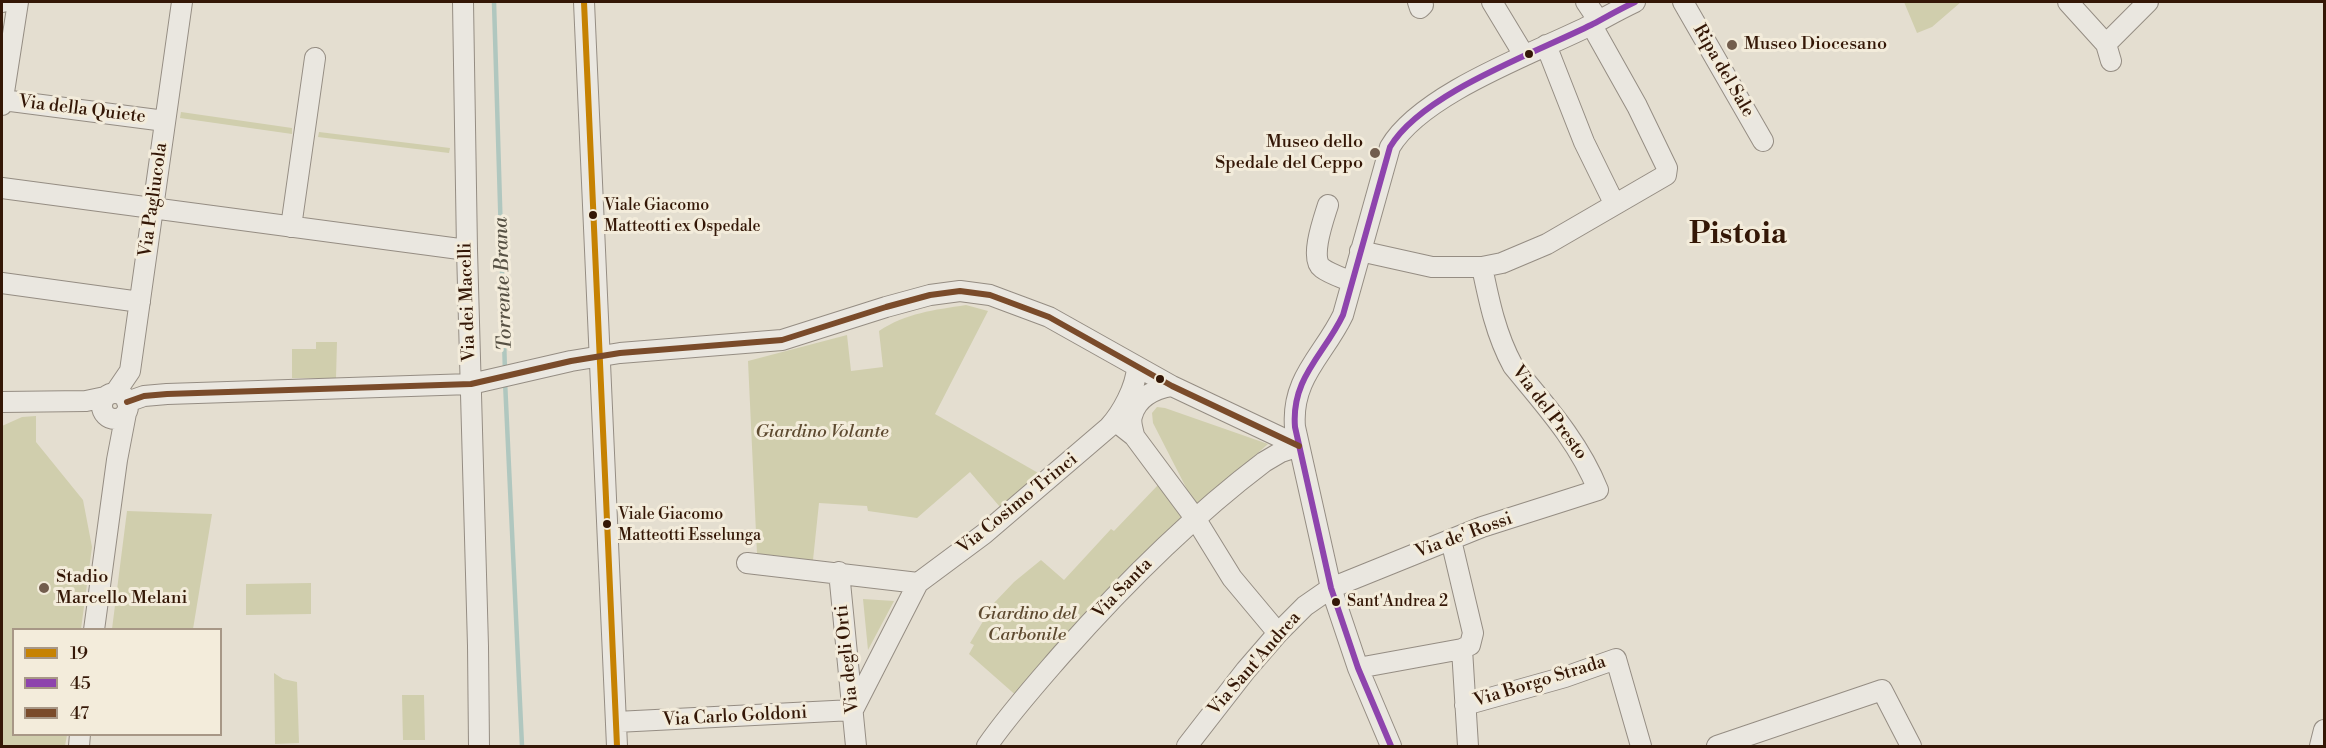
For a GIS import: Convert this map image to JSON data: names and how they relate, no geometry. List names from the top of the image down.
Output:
{
  "streets": {
    "street": [
      "Ripa del Sale",
      "Via della Quiete",
      "Via Pagliucola",
      "Via dei Macelli",
      "Via del Presto",
      "Via Cosimo Trinci",
      "Via de' Rossi",
      "Via Santa",
      "Via degli Orti",
      "Via Sant'Andrea",
      "Via Borgo Strada",
      "Via Carlo Goldoni"
    ]
  },
  "crossings": [
    ["Via della Quiete", "Via Pagliucola"],
    ["Via del Presto", "Via de' Rossi"],
    ["Via Cosimo Trinci", "Via degli Orti"],
    ["Via Cosimo Trinci", "Via Carlo Goldoni"],
    ["Via de' Rossi", "Via Sant'Andrea"],
    ["Via degli Orti", "Via Carlo Goldoni"]
  ],
  "districts": ["Pistoia"],
  "water": ["Torrente Brana"],
  "parks": ["Giardino Volante", "Giardino del Carbonile"],
  "places": [
    "Museo Diocesano",
    "Museo dello Spedale del Ceppo",
    "Viale Giacomo Matteotti ex Ospedale",
    "Viale Giacomo Matteotti Esselunga",
    "Stadio Marcello Melani",
    "Sant'Andrea 2"
  ],
  "lines": ["transit line 19", "transit line 45", "transit line 47"],
  "legend": ["19", "45", "47"]
}
